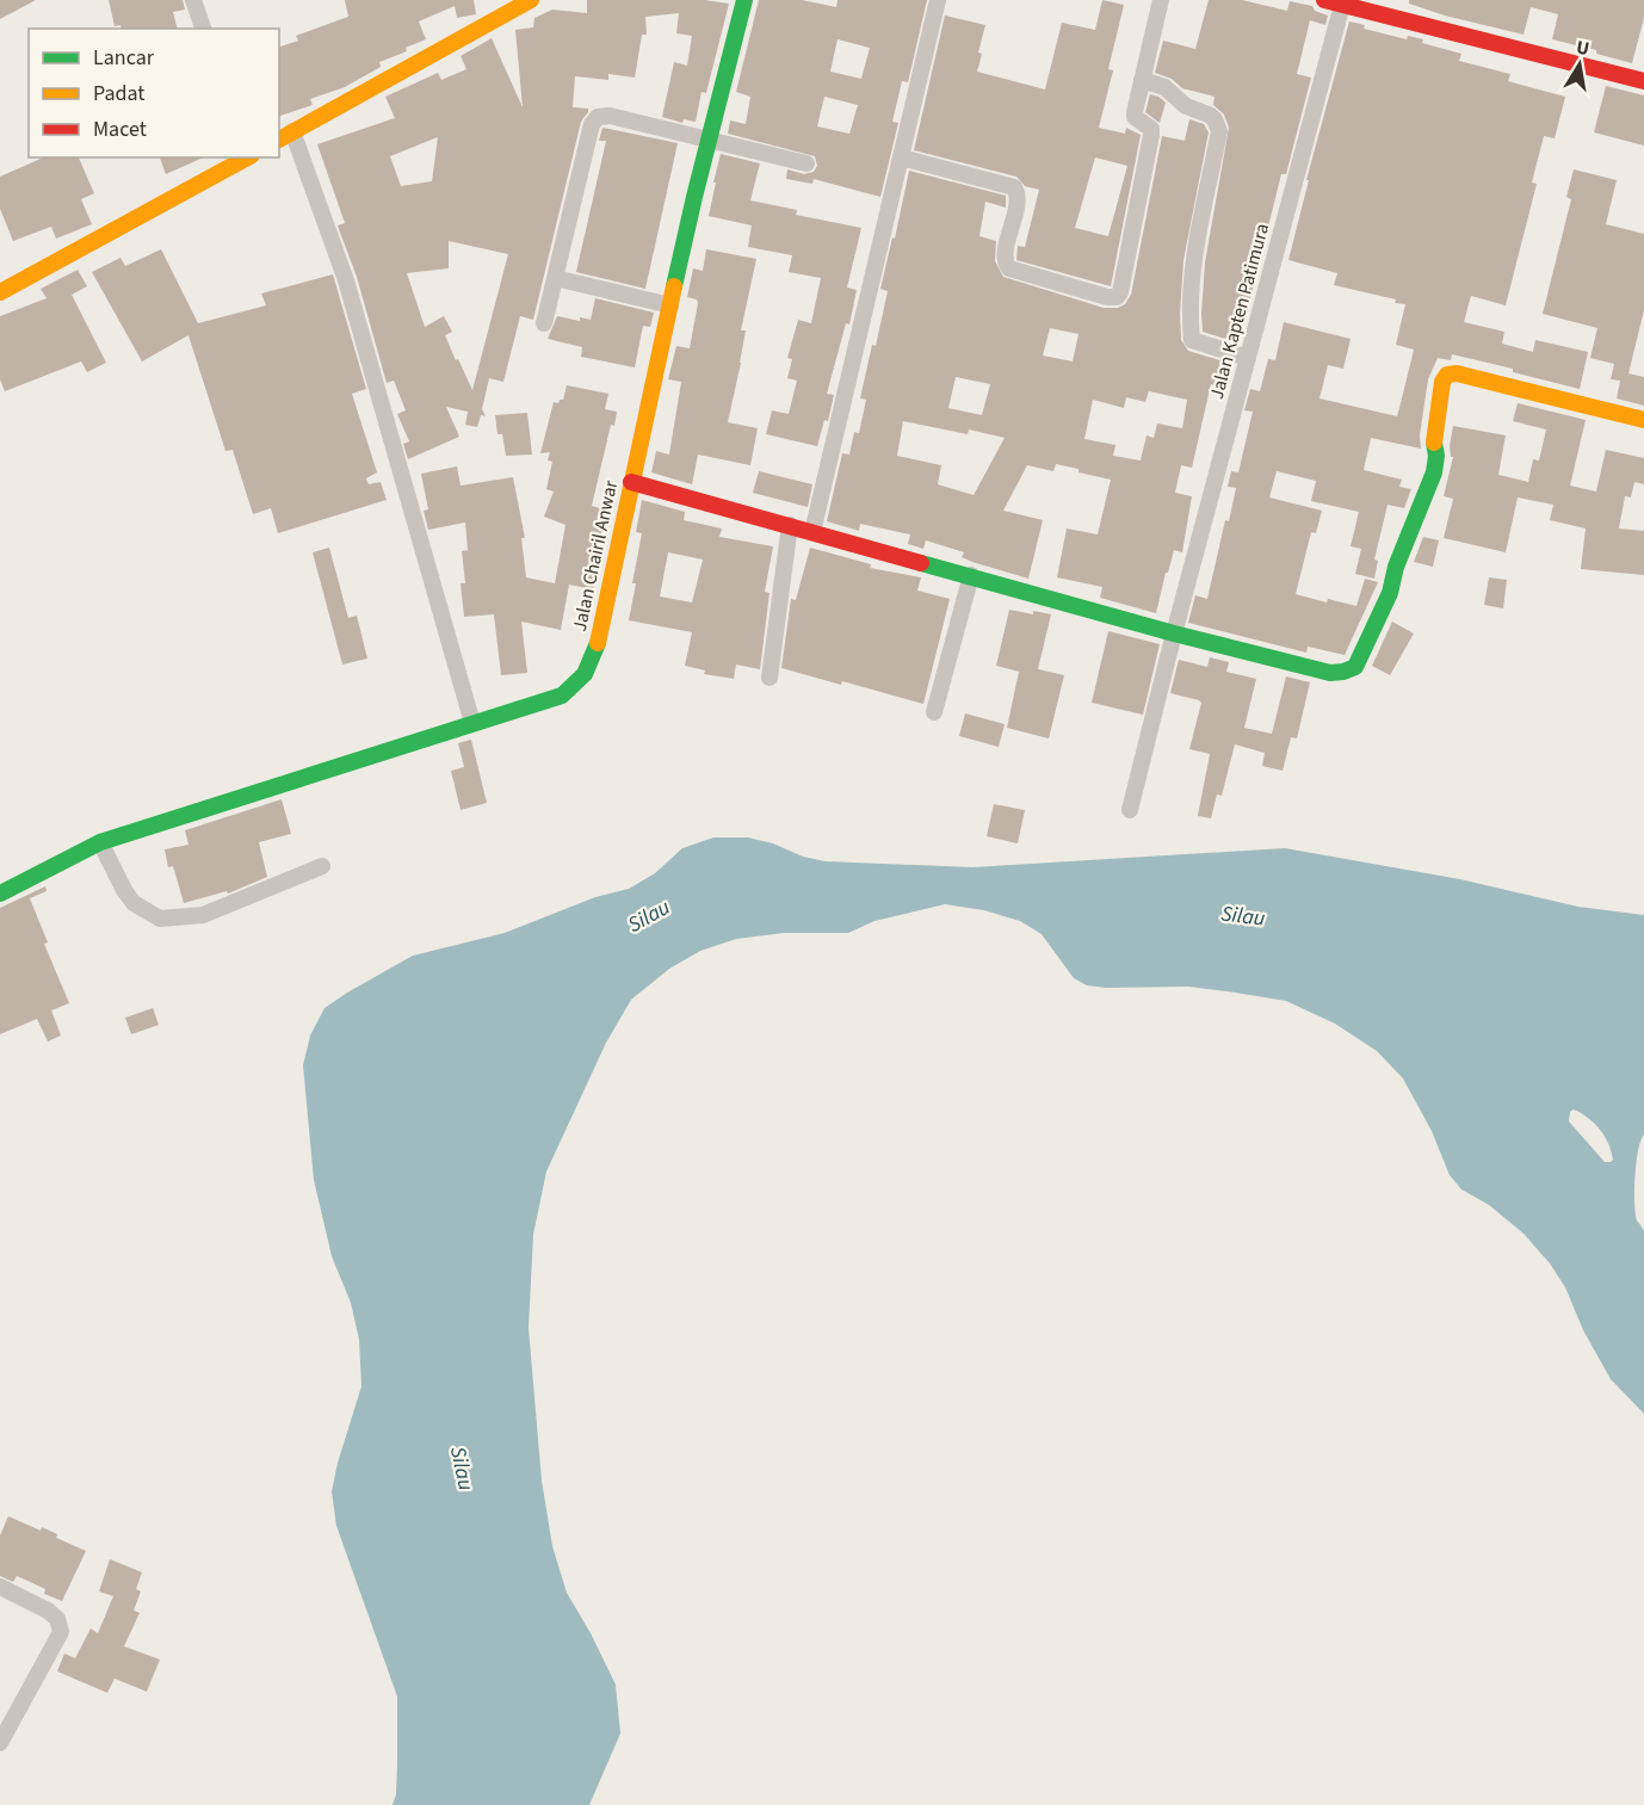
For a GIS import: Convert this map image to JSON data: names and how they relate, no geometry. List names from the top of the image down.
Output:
{
  "streets": {
    "street": ["Jalan Kapten Patimura", "Jalan Chairil Anwar"]
  },
  "water": ["Silau"],
  "legend": ["Lancar", "Padat", "Macet"],
  "north": "top"
}
